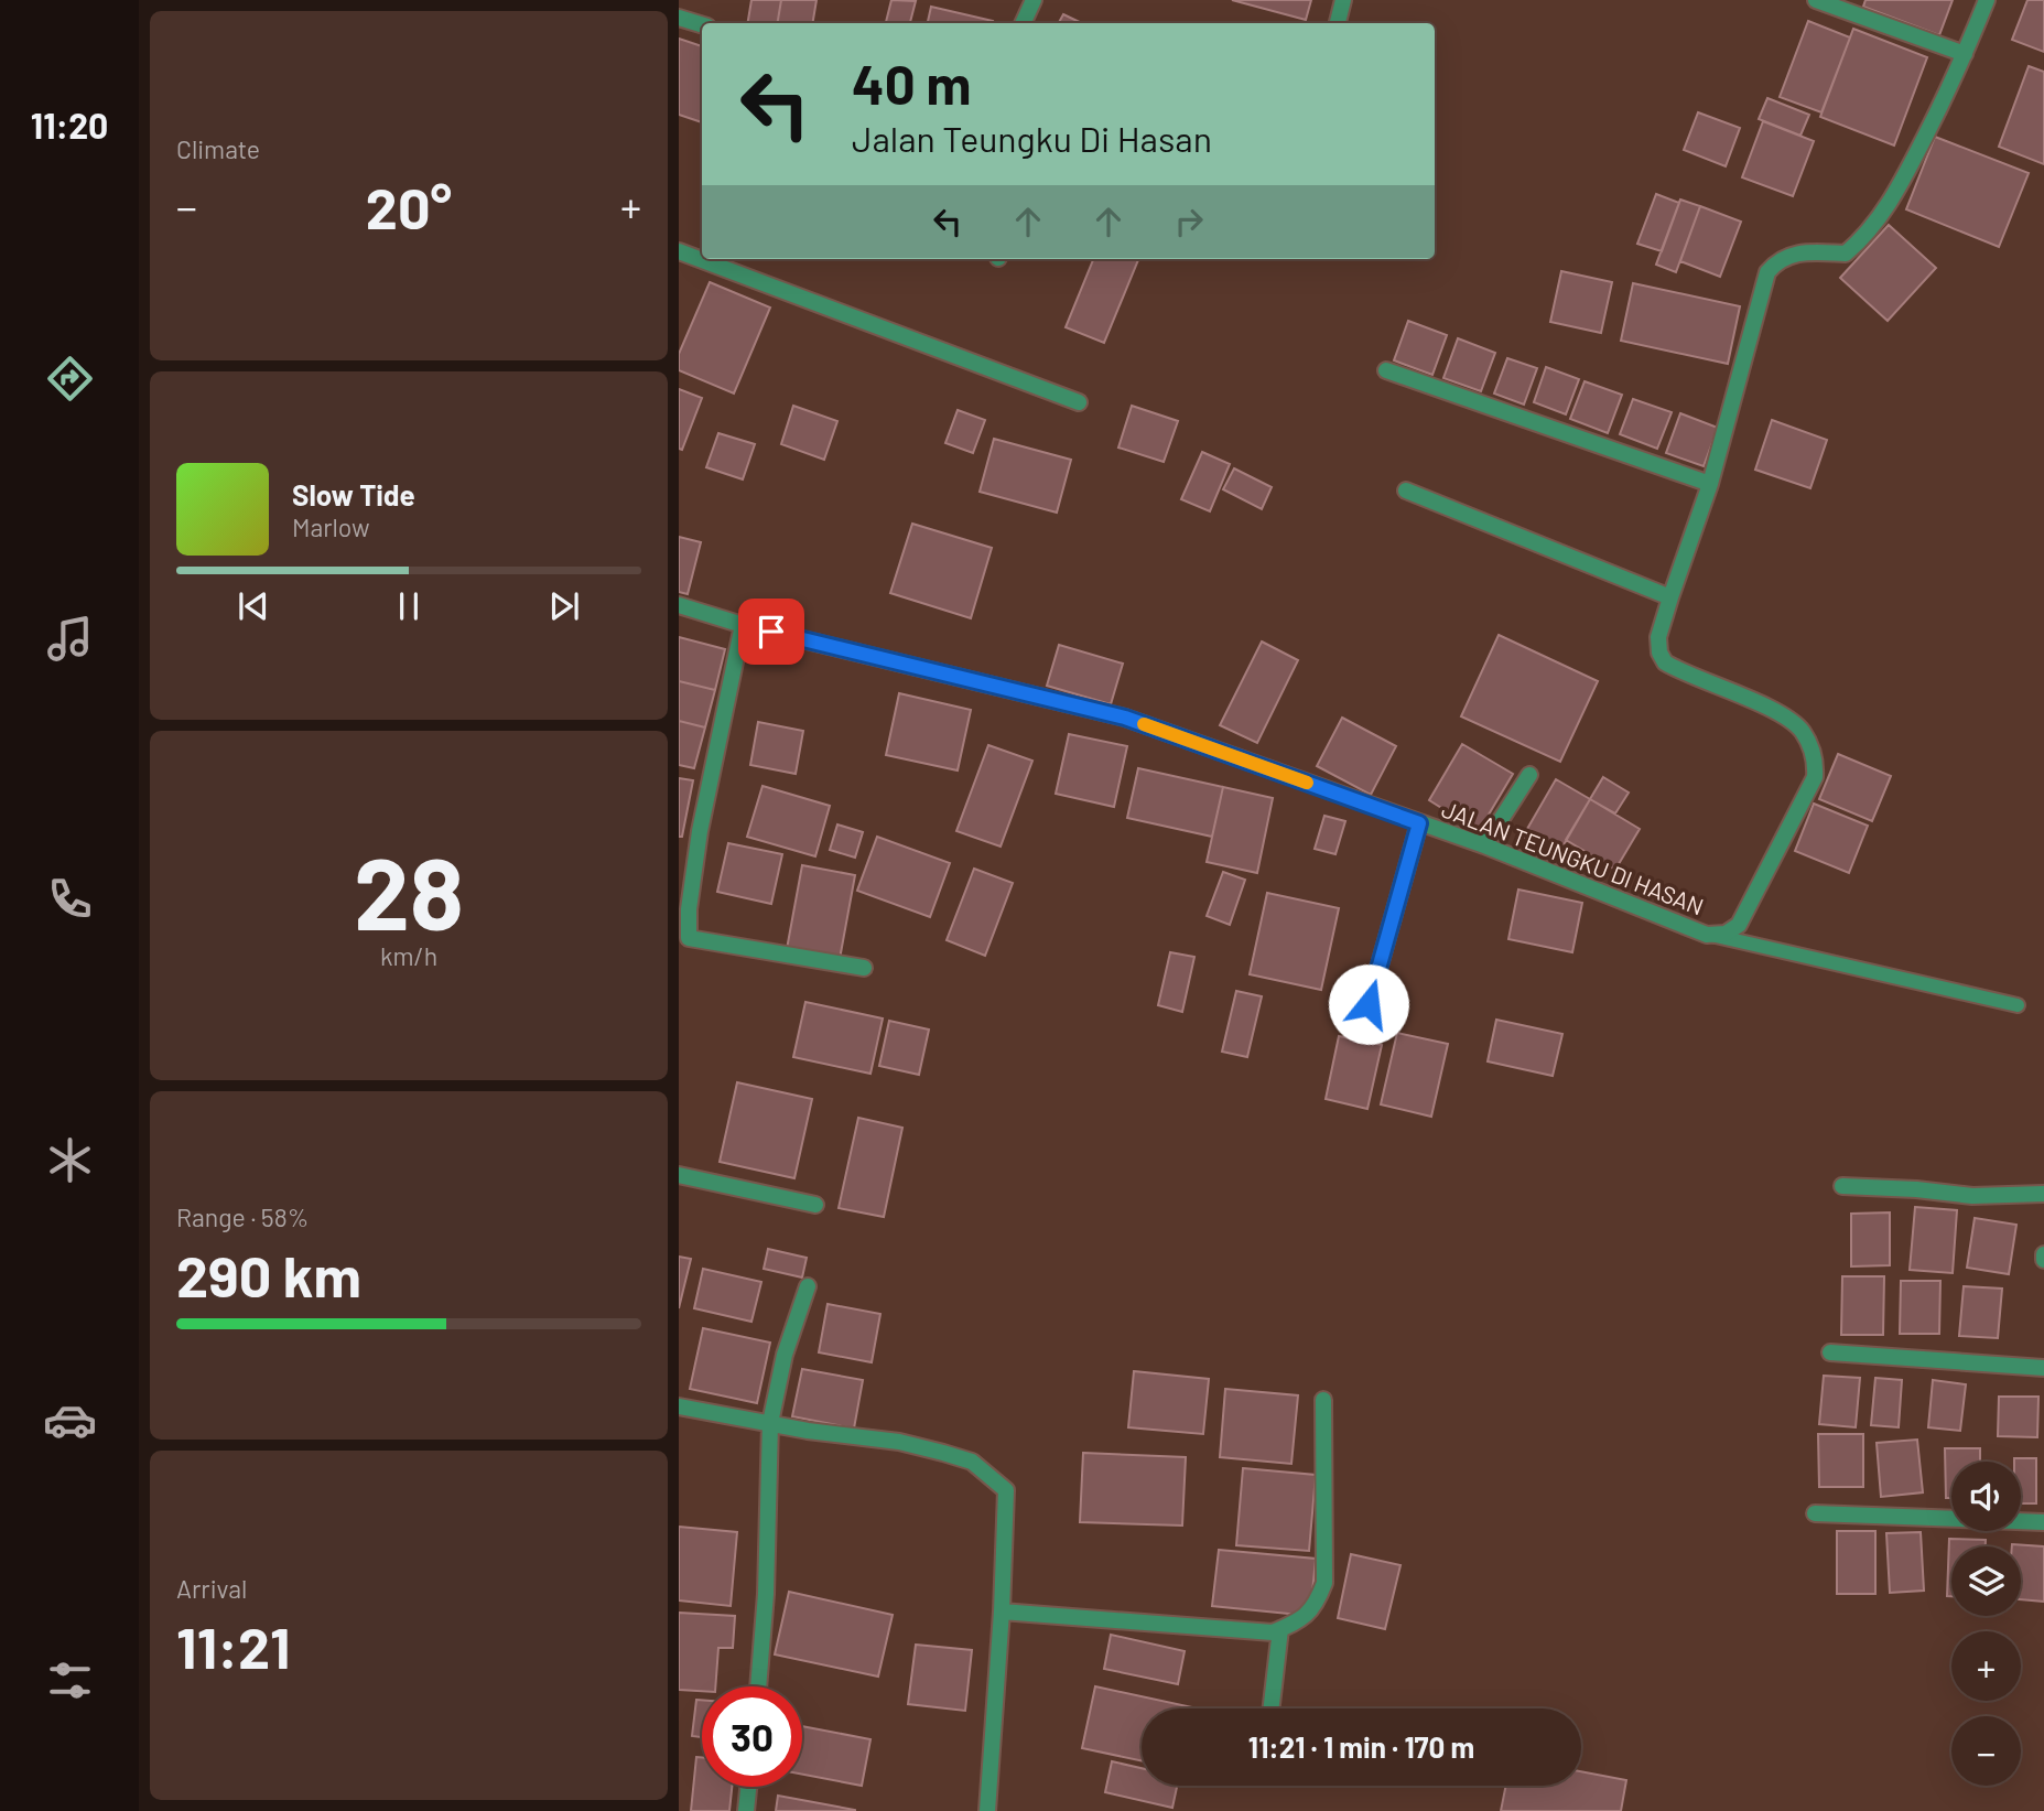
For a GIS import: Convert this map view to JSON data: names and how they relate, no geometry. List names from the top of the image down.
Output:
{
  "streets": {
    "street": ["JALAN TEUNGKU DI HASAN"]
  },
  "page": {
    "tabs": "11:20",
    "tile": [
      "Climate",
      ["28", "km/h"],
      ["Range · 58%", "290 km"],
      ["Arrival", "11:21"]
    ],
    "turn": ["40 m", "Jalan Teungku Di Hasan"],
    "heat": ["−", "20°", "+"],
    "song": ["Slow Tide", "Marlow"],
    "map_buttons": ["+", "−"],
    "limit": "30",
    "trip": "11:21 · 1 min · 170 m"
  }
}
